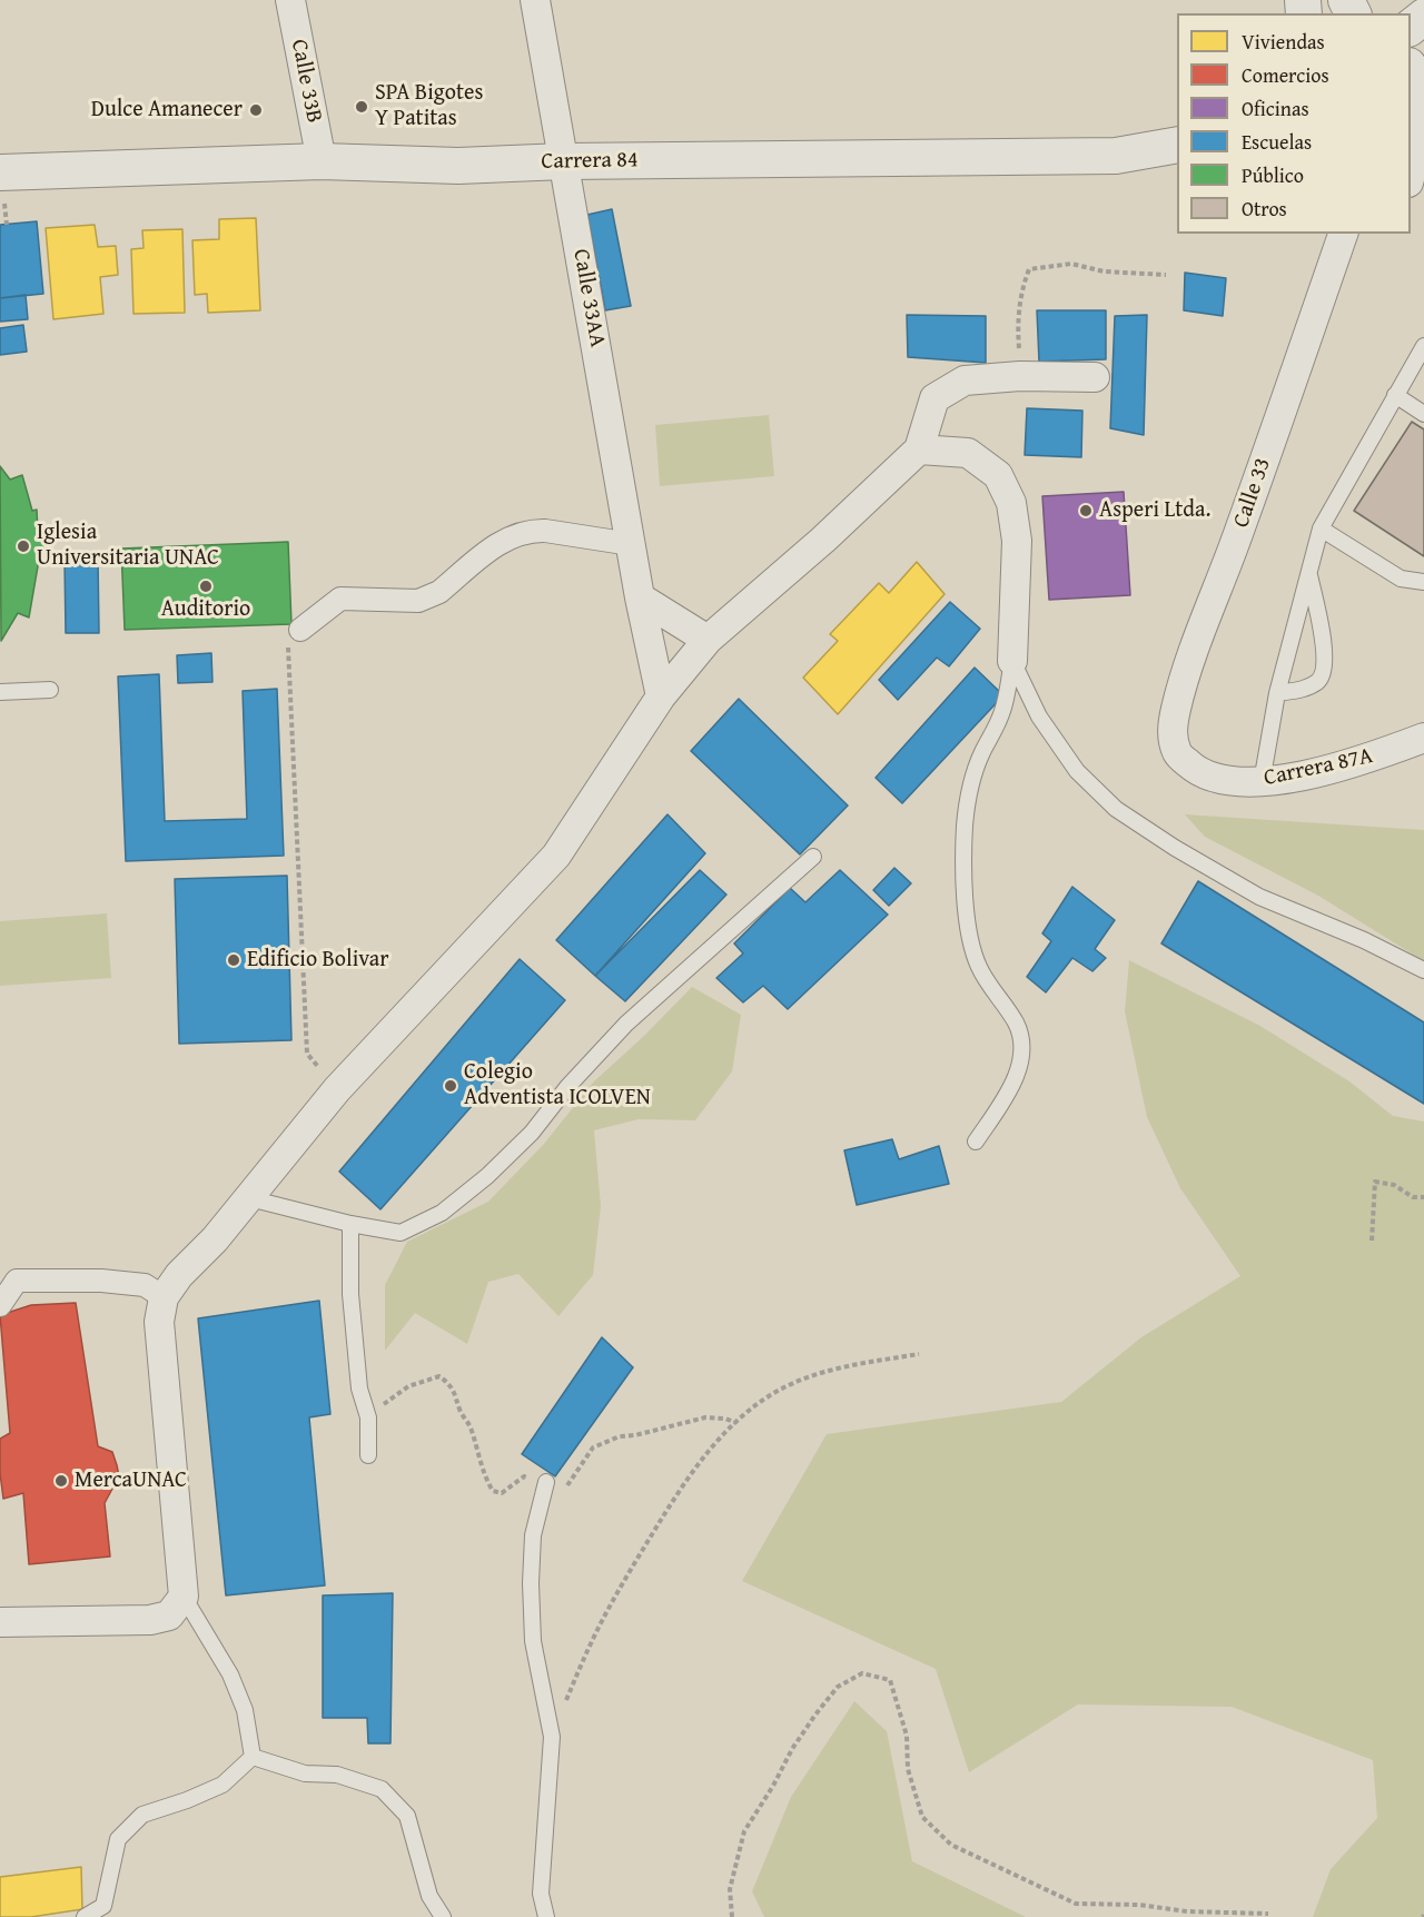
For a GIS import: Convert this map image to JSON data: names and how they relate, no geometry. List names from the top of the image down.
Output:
{
  "streets": {
    "street": [
      "Calle 33B",
      "Carrera 84",
      "Calle 33AA",
      "Calle 33",
      "Carrera 87A"
    ]
  },
  "crossings": [
    ["Calle 33B", "Carrera 84"],
    ["Carrera 84", "Calle 33AA"],
    ["Calle 33", "Carrera 87A"]
  ],
  "places": [
    "SPA Bigotes Y Patitas",
    "Dulce Amanecer",
    "Asperi Ltda.",
    "Iglesia Universitaria UNAC",
    "Auditorio",
    "Edificio Bolivar",
    "Colegio Adventista ICOLVEN",
    "MercaUNAC"
  ],
  "legend": [
    "Viviendas",
    "Comercios",
    "Oficinas",
    "Escuelas",
    "Público",
    "Otros"
  ]
}
